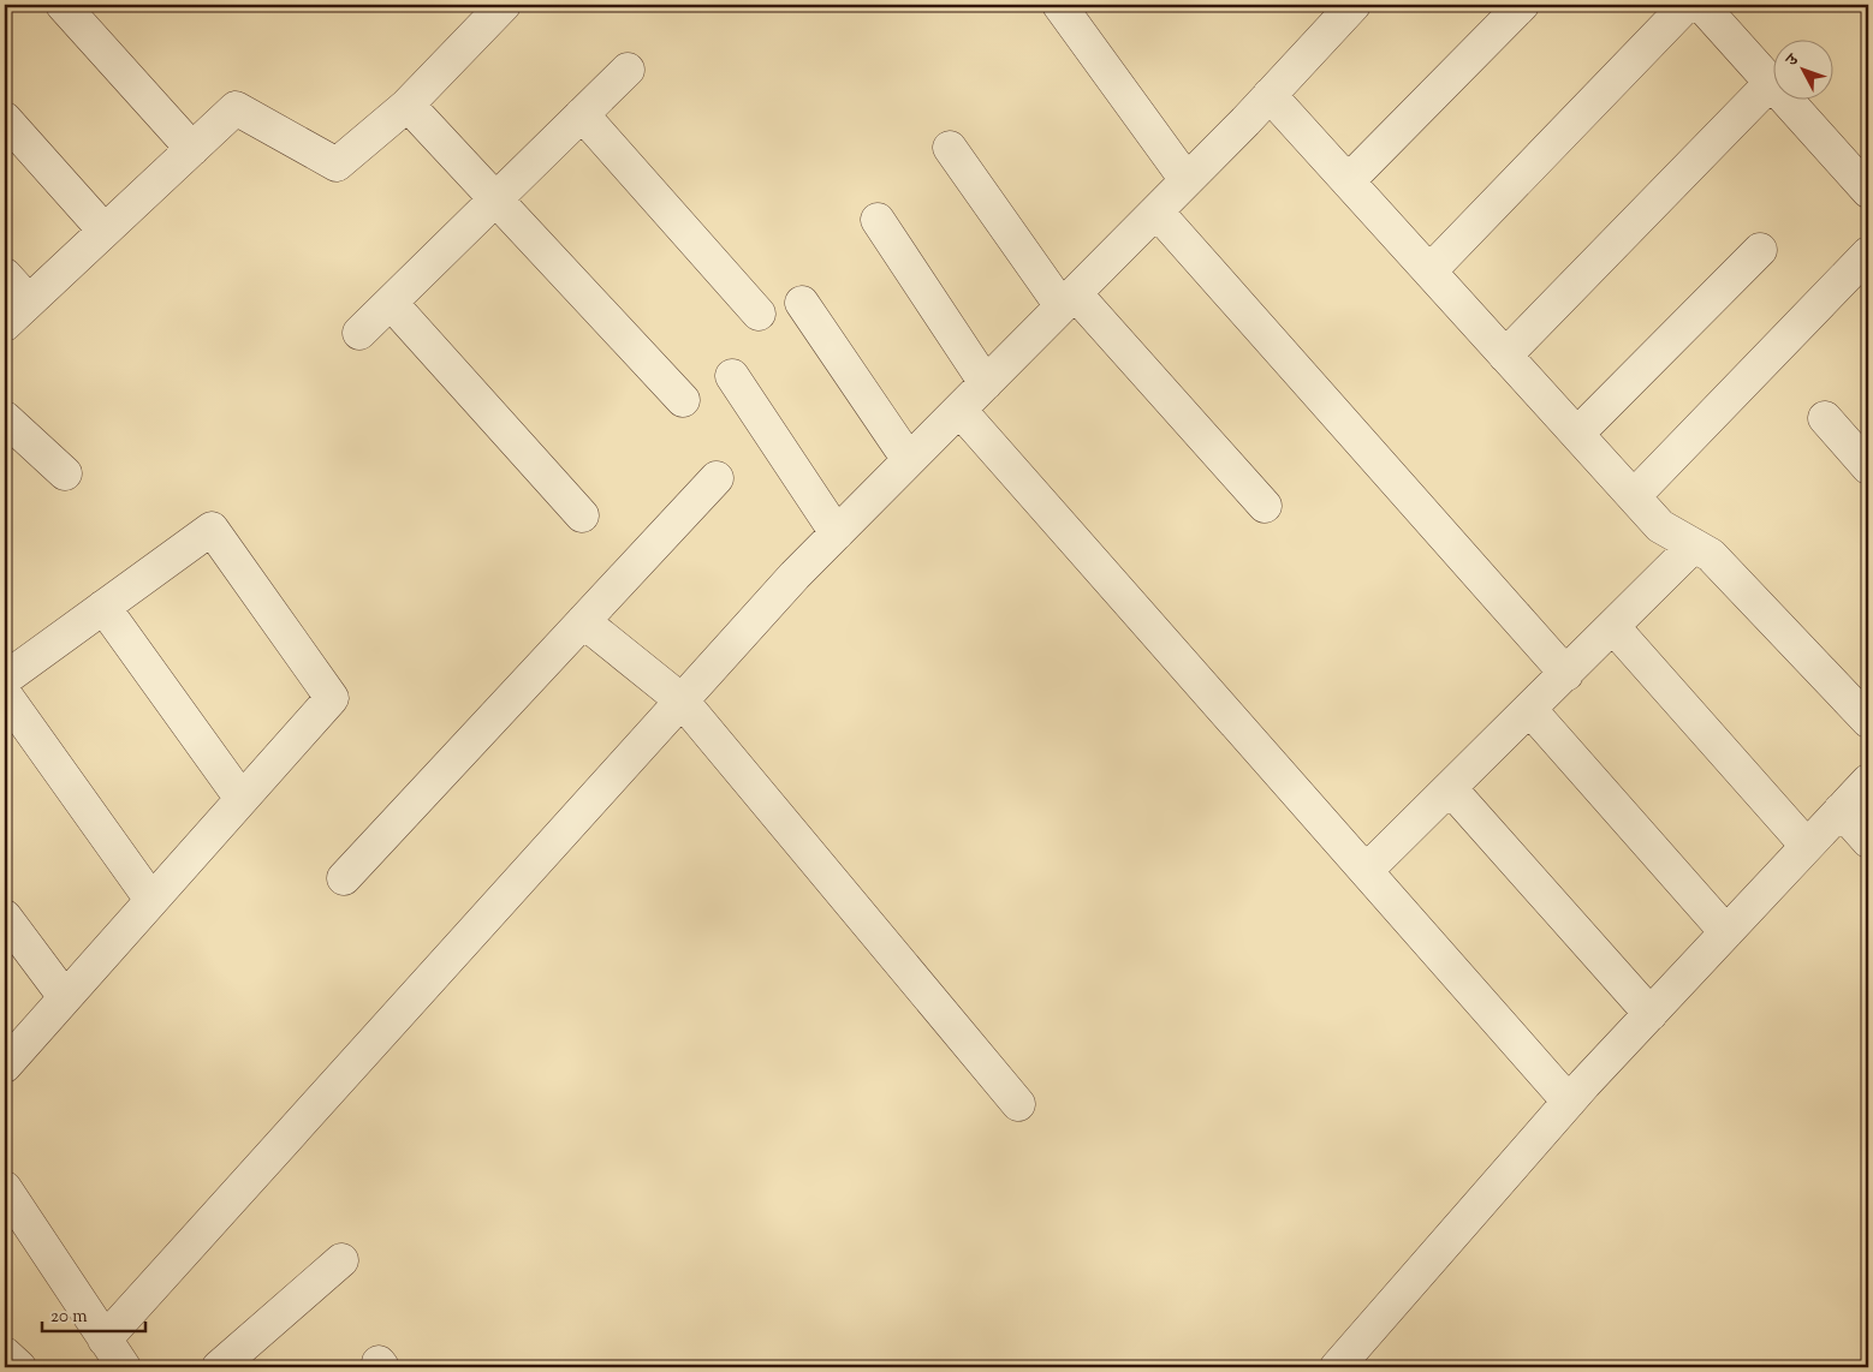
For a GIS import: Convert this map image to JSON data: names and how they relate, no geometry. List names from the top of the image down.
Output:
{
  "scale_bar": "20 m",
  "north": "top left"
}
